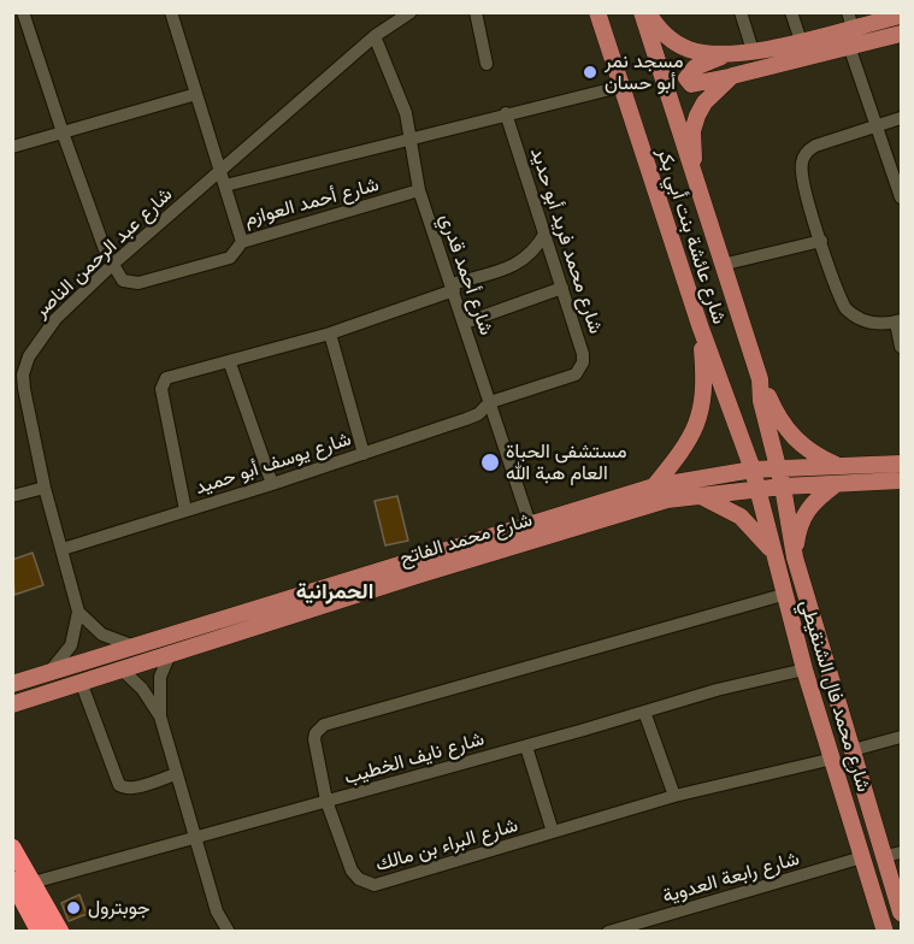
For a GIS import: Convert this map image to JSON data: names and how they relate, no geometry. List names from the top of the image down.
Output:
{
  "streets": {
    "main road": ["شارع عائشة بنت أبي بكر", "شارع محمد الفاتح", "شارع محمد فال الشنقيطي"],
    "street": [
      "شارع أحمد العوازم",
      "شارع محمد فريد أبو حديد",
      "شارع عبد الرحمن الناصر",
      "شارع أحمد قدري",
      "شارع يوسف أبو حميد",
      "شارع نايف الخطيب",
      "شارع البراء بن مالك",
      "شارع رابعة العدوية"
    ]
  },
  "crossings": [
    ["شارع أحمد العوازم", "شارع عبد الرحمن الناصر"],
    ["شارع أحمد العوازم", "شارع أحمد قدري"],
    ["شارع عائشة بنت أبي بكر", "شارع محمد الفاتح"],
    ["شارع عائشة بنت أبي بكر", "شارع محمد فال الشنقيطي"],
    ["شارع محمد فريد أبو حديد", "شارع أحمد قدري"],
    ["شارع محمد فريد أبو حديد", "شارع يوسف أبو حميد"],
    ["شارع عبد الرحمن الناصر", "شارع أحمد قدري"],
    ["شارع عبد الرحمن الناصر", "شارع يوسف أبو حميد"],
    ["شارع عبد الرحمن الناصر", "شارع محمد الفاتح"],
    ["شارع أحمد قدري", "شارع يوسف أبو حميد"],
    ["شارع أحمد قدري", "شارع محمد الفاتح"],
    ["شارع محمد الفاتح", "شارع محمد فال الشنقيطي"],
    ["شارع محمد فال الشنقيطي", "شارع نايف الخطيب"],
    ["شارع محمد فال الشنقيطي", "شارع البراء بن مالك"],
    ["شارع محمد فال الشنقيطي", "شارع رابعة العدوية"],
    ["شارع نايف الخطيب", "شارع البراء بن مالك"]
  ],
  "districts": ["الحمرانية"],
  "places": ["مسجد نمر أبو حسان", "مستشفى الحياة العام هبة الله", "جوبترول"]
}
